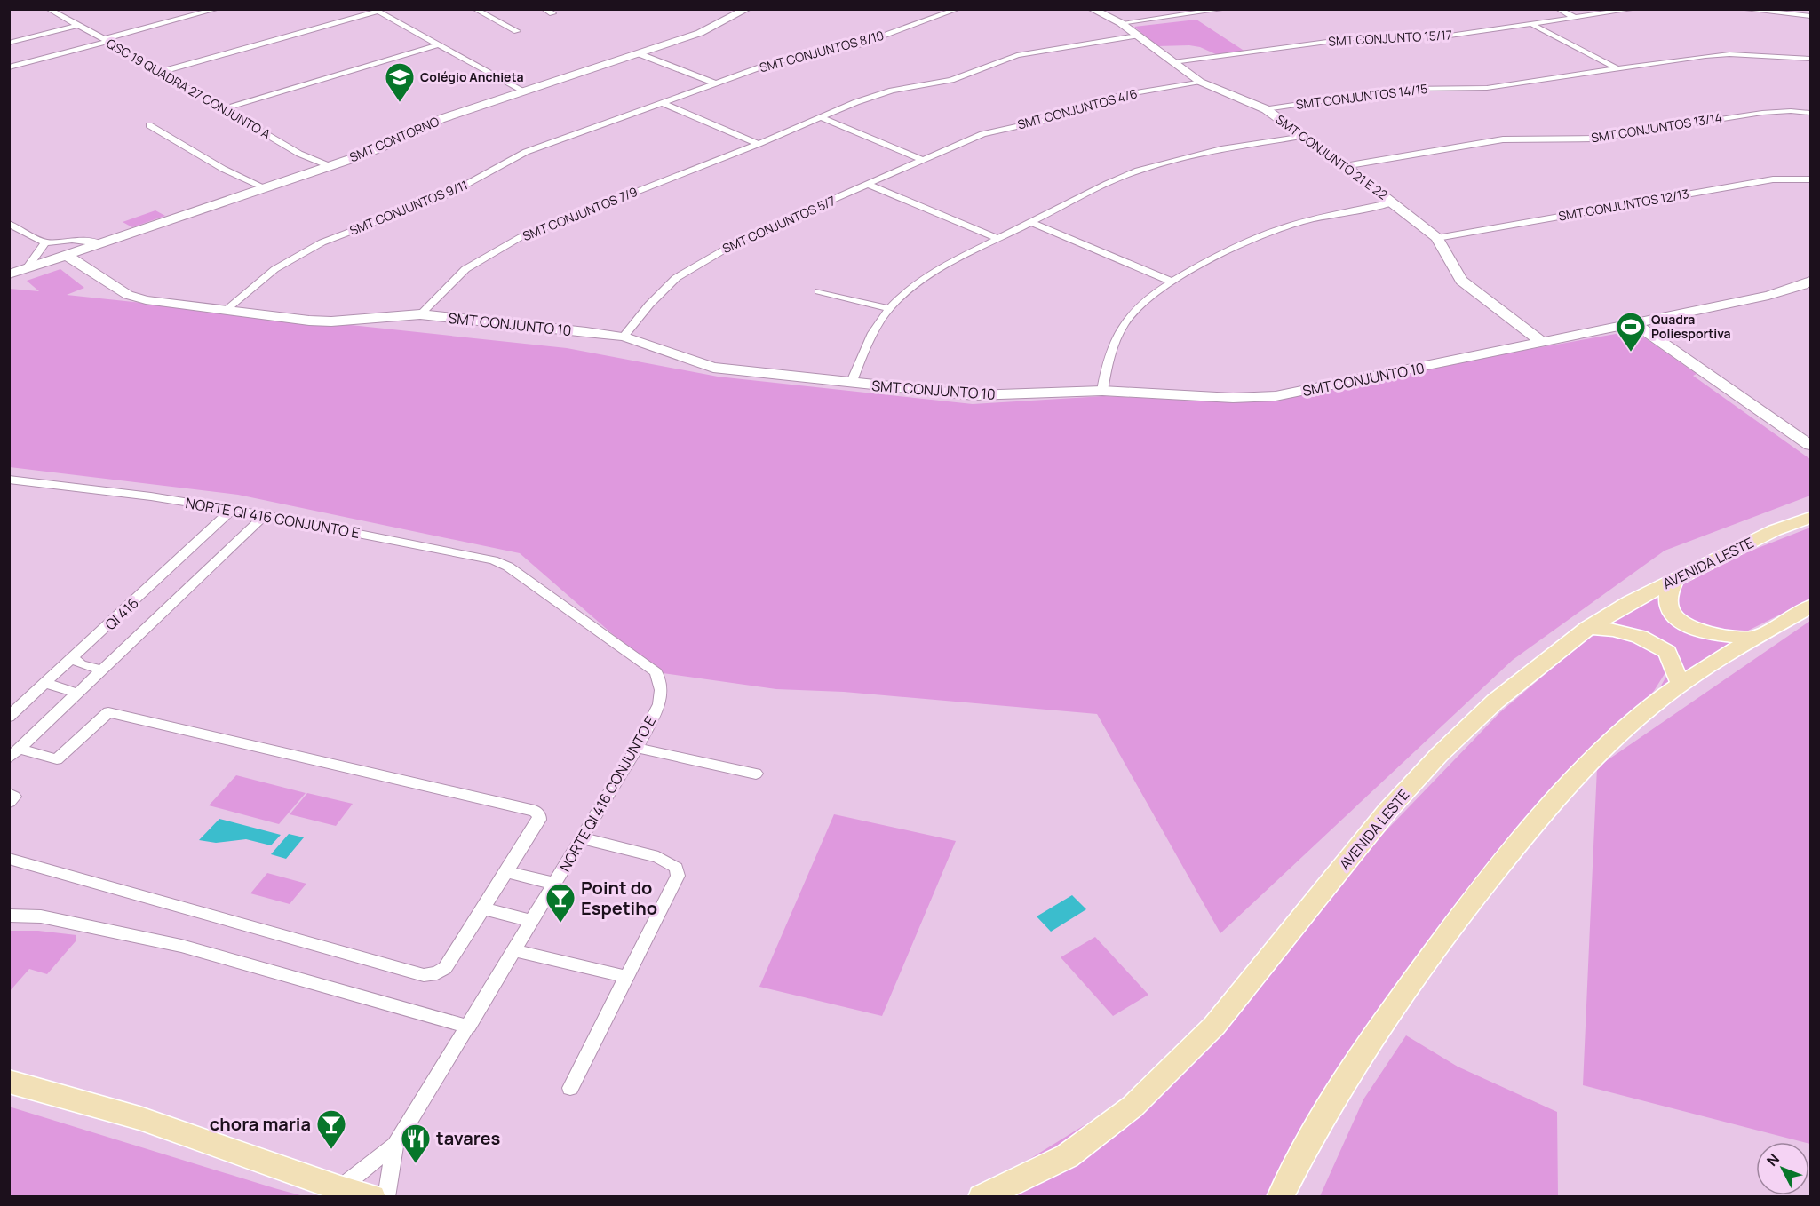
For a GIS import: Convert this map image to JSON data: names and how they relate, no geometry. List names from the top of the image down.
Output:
{
  "streets": {
    "main road": ["AVENIDA LESTE"],
    "street": [
      "SMT CONJUNTO 15/17",
      "SMT CONJUNTOS 8/10",
      "QSC 19 QUADRA 27 CONJUNTO A",
      "SMT CONJUNTOS 14/15",
      "SMT CONJUNTOS 4/6",
      "SMT CONJUNTOS 13/14",
      "SMT CONTORNO",
      "SMT CONJUNTO 21 E 22",
      "SMT CONJUNTOS 12/13",
      "SMT CONJUNTOS 9/11",
      "SMT CONJUNTOS 7/9",
      "SMT CONJUNTOS 5/7",
      "SMT CONJUNTO 10",
      "NORTE QI 416 CONJUNTO E",
      "QI 416"
    ]
  },
  "crossings": [
    ["SMT CONJUNTO 15/17", "SMT CONJUNTO 21 E 22"],
    ["SMT CONJUNTOS 8/10", "SMT CONJUNTOS 9/11"],
    ["QSC 19 QUADRA 27 CONJUNTO A", "SMT CONTORNO"],
    ["SMT CONJUNTOS 14/15", "SMT CONJUNTO 21 E 22"],
    ["SMT CONJUNTOS 4/6", "SMT CONJUNTO 21 E 22"],
    ["SMT CONJUNTOS 4/6", "SMT CONJUNTOS 5/7"],
    ["SMT CONJUNTOS 13/14", "SMT CONJUNTO 21 E 22"],
    ["SMT CONTORNO", "SMT CONJUNTO 10"],
    ["SMT CONJUNTO 21 E 22", "SMT CONJUNTOS 12/13"],
    ["SMT CONJUNTO 21 E 22", "SMT CONJUNTOS 7/9"],
    ["SMT CONJUNTO 21 E 22", "SMT CONJUNTO 10"],
    ["SMT CONJUNTOS 9/11", "SMT CONJUNTO 10"],
    ["SMT CONJUNTOS 7/9", "SMT CONJUNTO 10"],
    ["SMT CONJUNTOS 5/7", "SMT CONJUNTO 10"],
    ["NORTE QI 416 CONJUNTO E", "QI 416"]
  ],
  "places": {
    "school or university": ["Colégio Anchieta"],
    "sports": ["Quadra Poliesportiva"],
    "bar": ["Point do Espetiho", "chora maria"],
    "restaurant": ["tavares"]
  },
  "north": "top left"
}
